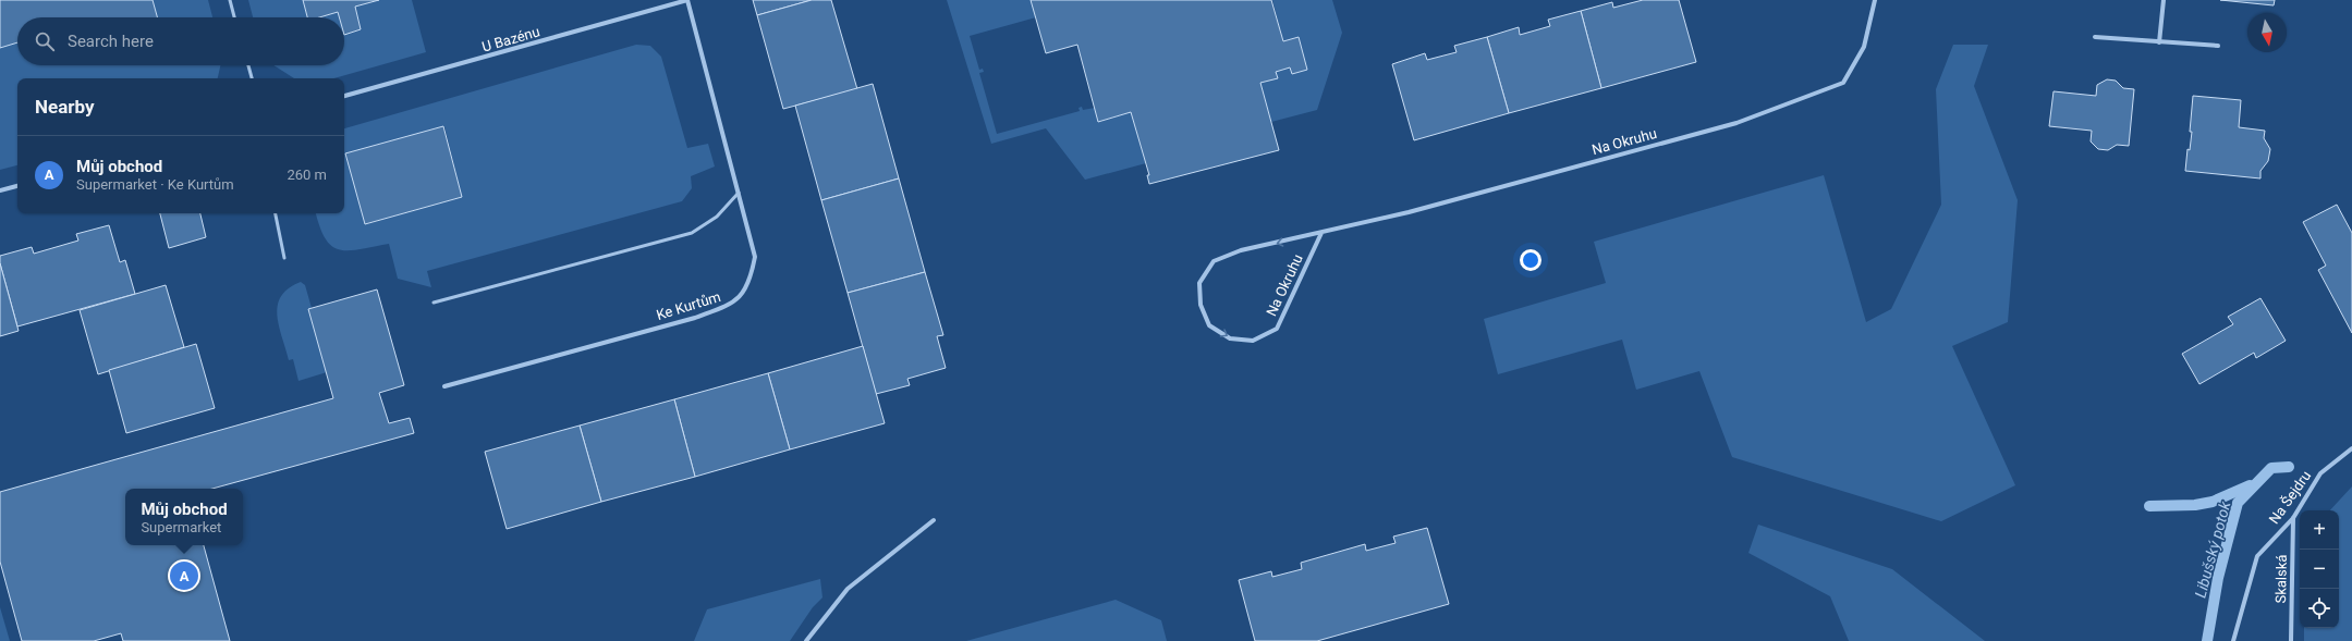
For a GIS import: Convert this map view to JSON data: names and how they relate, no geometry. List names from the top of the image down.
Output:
{
  "streets": {
    "street": [
      "U Bazénu",
      "Na Okruhu",
      "Ke Kurtům",
      "Na Šejdru",
      "Skalská"
    ]
  },
  "crossings": [
    ["U Bazénu", "Ke Kurtům"],
    ["Na Šejdru", "Skalská"]
  ],
  "water": ["Libušský potok"],
  "north": "bottom",
  "page": {
    "search": "Search here",
    "heading": "Nearby",
    "list": [
      {
        "mark": "A",
        "name": "Můj obchod",
        "note": "Supermarket · Ke Kurtům",
        "value": "260 m"
      }
    ],
    "popup": ["Můj obchod", "Supermarket"],
    "map_buttons": ["+", "−"],
    "pins": "A"
  }
}
